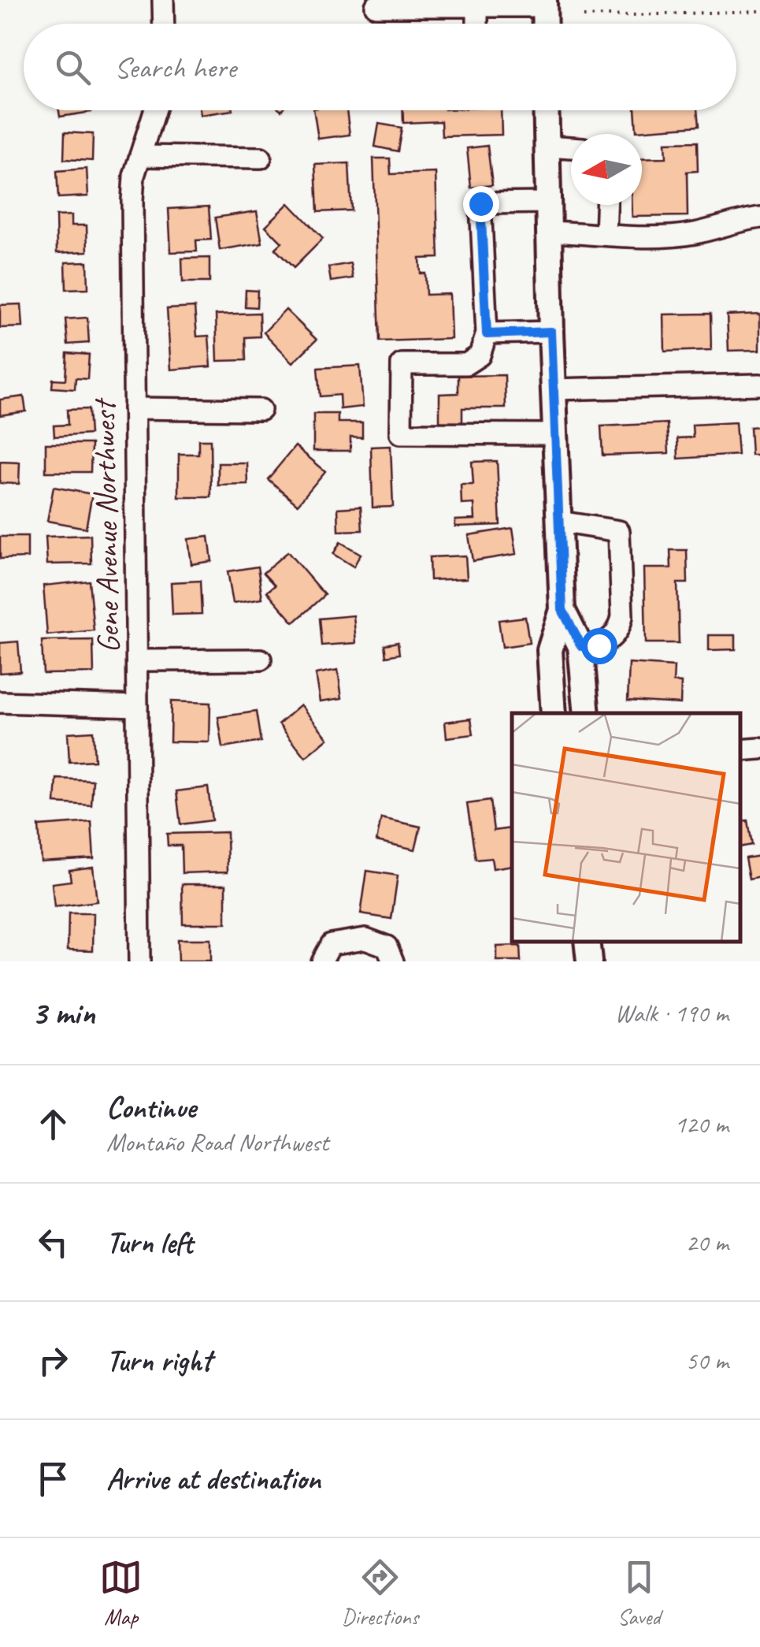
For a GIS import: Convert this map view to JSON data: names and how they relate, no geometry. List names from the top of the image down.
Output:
{
  "streets": {
    "street": ["Gene Avenue Northwest"]
  },
  "north": "left",
  "page": {
    "search": "Search here",
    "heading": ["3 min", "Walk · 190 m"],
    "list": [
      ["Continue", "Montaño Road Northwest", "120 m"],
      ["Turn left", "20 m"],
      ["Turn right", "50 m"],
      "Arrive at destination"
    ],
    "nav": ["Map", "Directions", "Saved"]
  }
}
